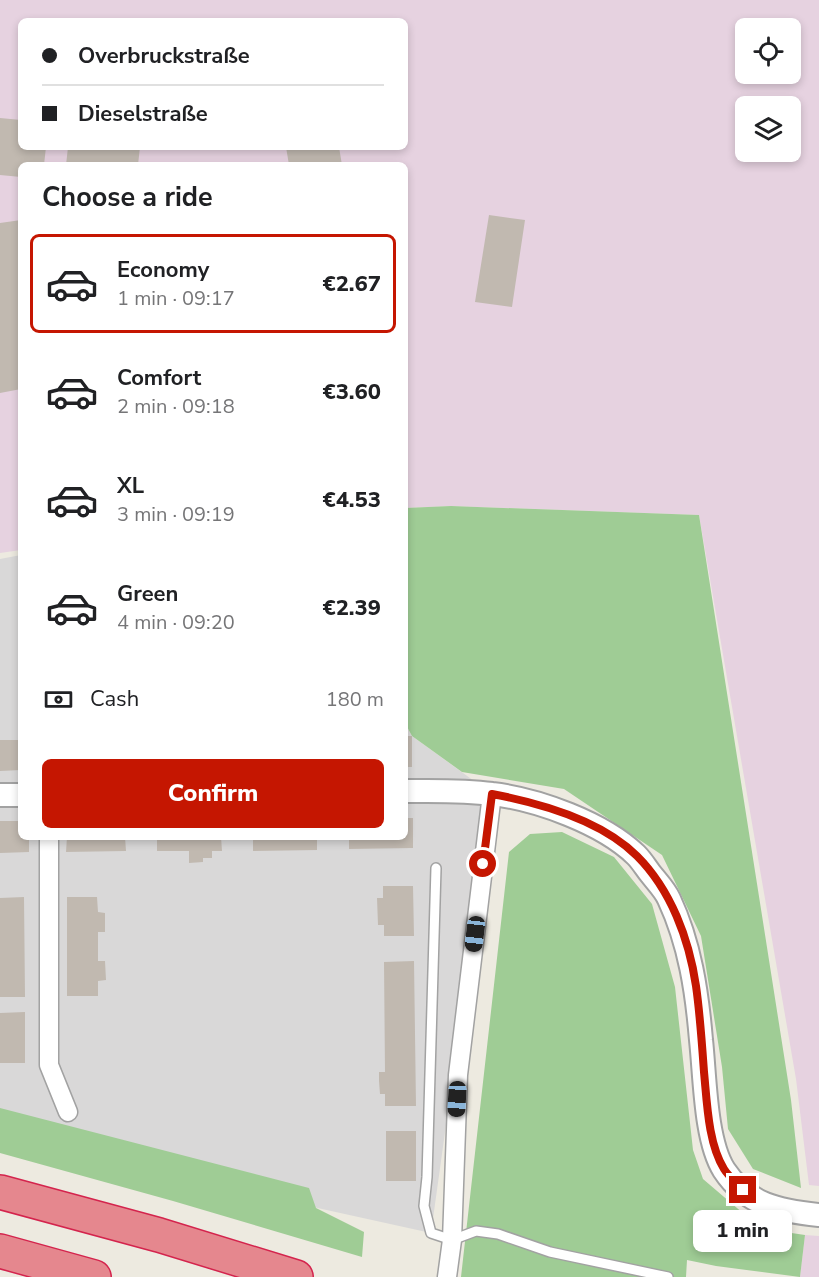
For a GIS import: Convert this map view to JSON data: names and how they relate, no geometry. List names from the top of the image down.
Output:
{
  "page": {
    "banner": ["Overbruckstraße", "Dieselstraße"],
    "heading": "Choose a ride",
    "list": [
      {
        "name": "Economy",
        "note": "1 min · 09:17",
        "value": "€2.67"
      },
      {
        "name": "Comfort",
        "note": "2 min · 09:18",
        "value": "€3.60"
      },
      {
        "name": "XL",
        "note": "3 min · 09:19",
        "value": "€4.53"
      },
      {
        "name": "Green",
        "note": "4 min · 09:20",
        "value": "€2.39"
      }
    ],
    "pay": ["Cash", "180 m"],
    "buttons": "Confirm",
    "bubble": "1 min"
  }
}
